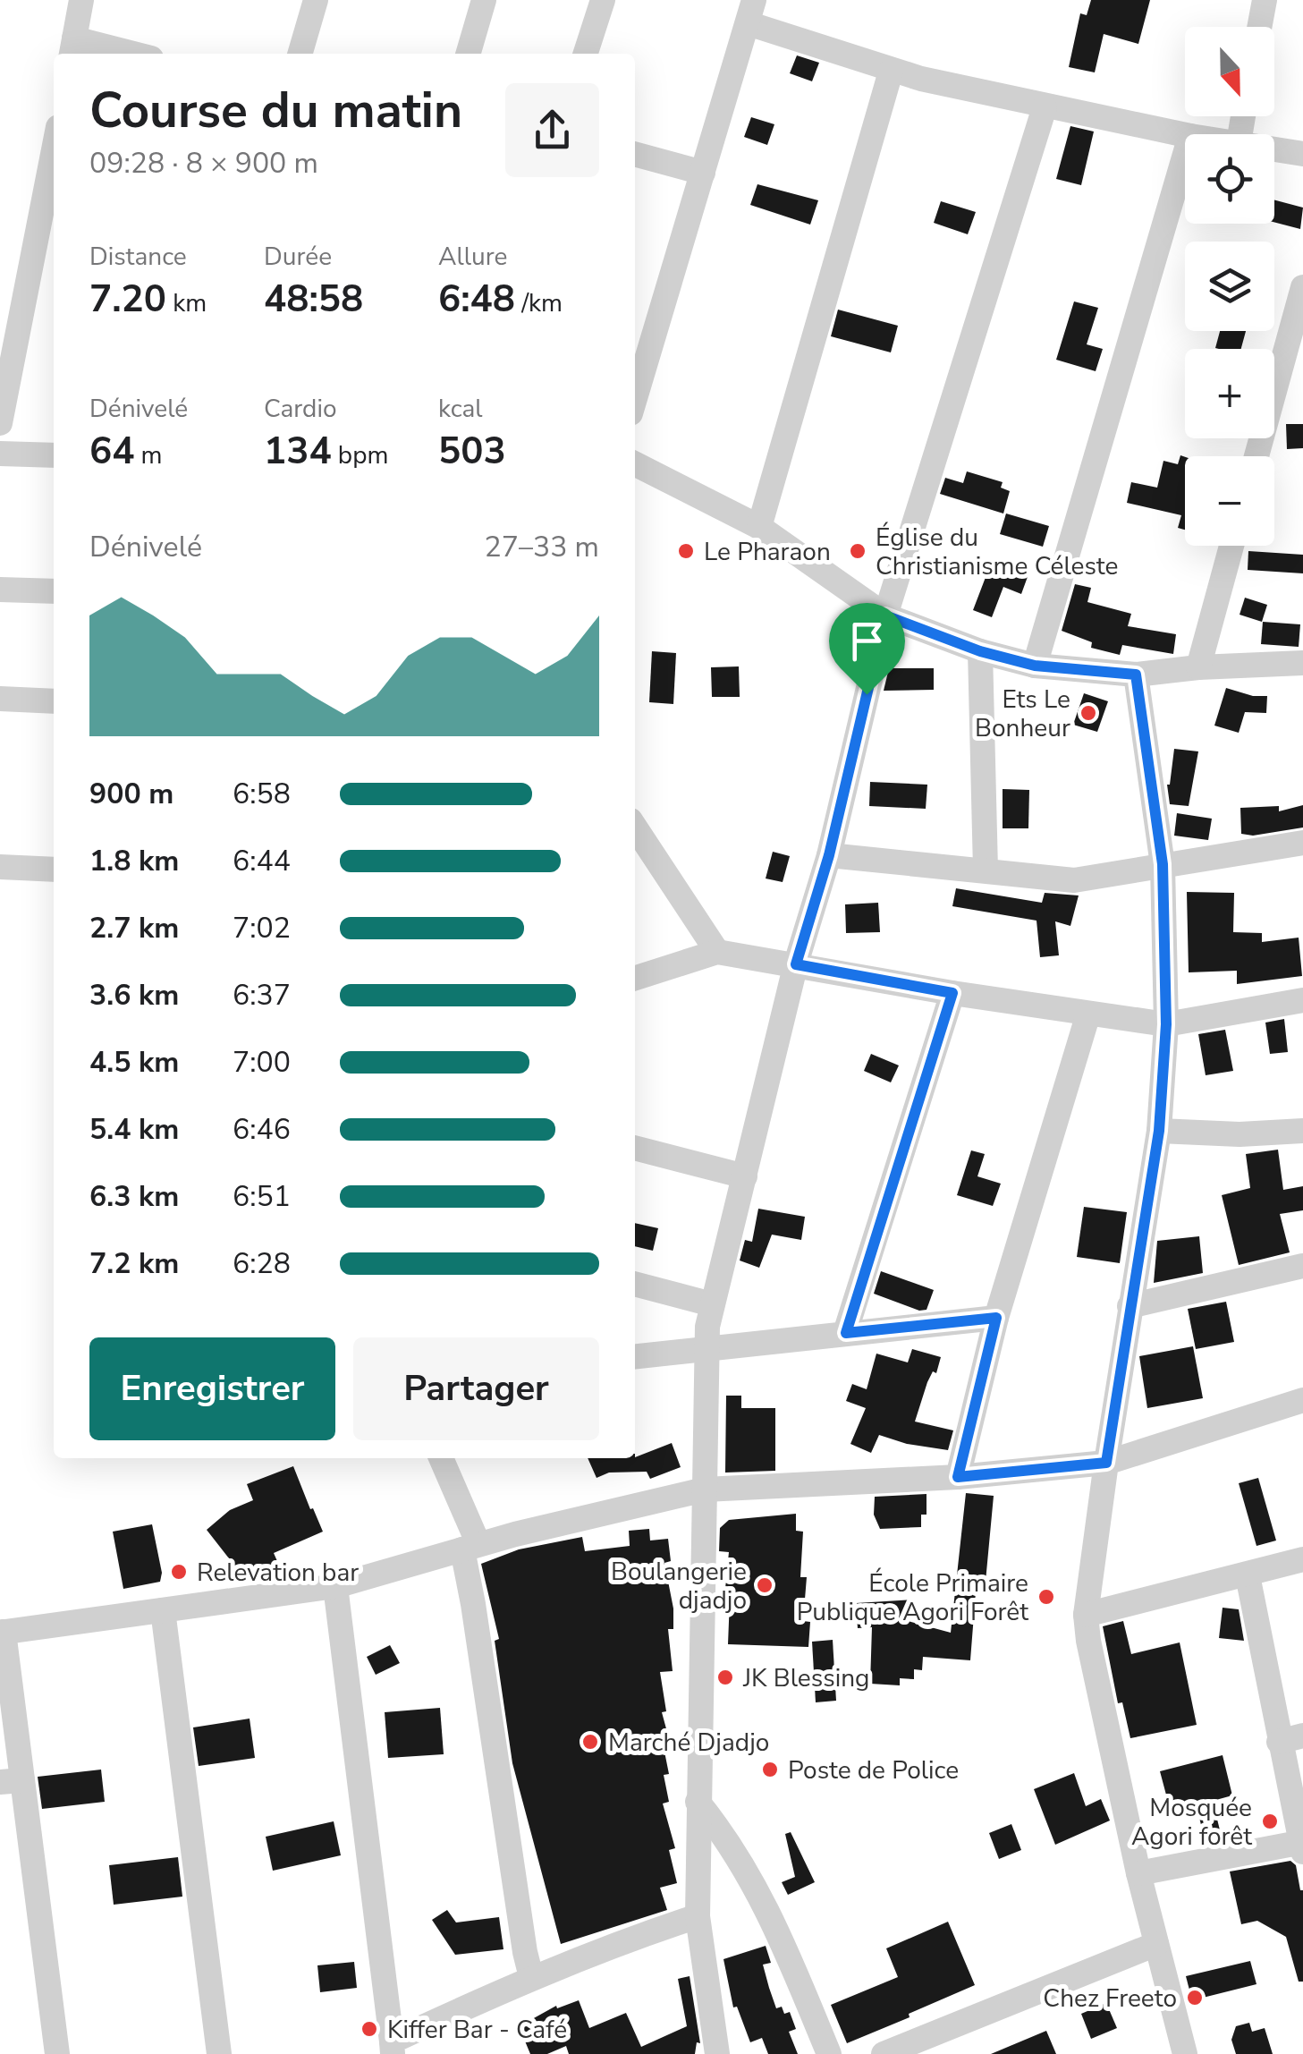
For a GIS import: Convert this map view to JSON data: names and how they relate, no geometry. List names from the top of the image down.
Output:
{
  "places": [
    "Le Pharaon",
    "Église du Christianisme Céleste",
    "Ets Le Bonheur",
    "Relevation bar",
    "Boulangerie djadjo",
    "École Primaire Publique Agori Forêt",
    "JK Blessing",
    "Marché Djadjo",
    "Poste de Police",
    "Mosquée Agori forêt",
    "Chez Freeto",
    "Kiffer Bar - Café"
  ],
  "north": "bottom",
  "page": {
    "map_buttons": ["+", "−"],
    "heading": ["Course du matin", "09:28 · 8 × 900 m"],
    "stats": [
      ["Distance", "7.20 km"],
      ["Durée", "48:58"],
      ["Allure", "6:48 /km"],
      ["Dénivelé", "64 m"],
      ["Cardio", "134 bpm"],
      ["kcal", "503"]
    ],
    "chart": ["Dénivelé", "27–33 m"],
    "list": [
      {
        "name": "900 m",
        "note": "6:58"
      },
      {
        "name": "1.8 km",
        "note": "6:44"
      },
      {
        "name": "2.7 km",
        "note": "7:02"
      },
      {
        "name": "3.6 km",
        "note": "6:37"
      },
      {
        "name": "4.5 km",
        "note": "7:00"
      },
      {
        "name": "5.4 km",
        "note": "6:46"
      },
      {
        "name": "6.3 km",
        "note": "6:51"
      },
      {
        "name": "7.2 km",
        "note": "6:28"
      }
    ],
    "buttons": ["Enregistrer", "Partager"]
  }
}
